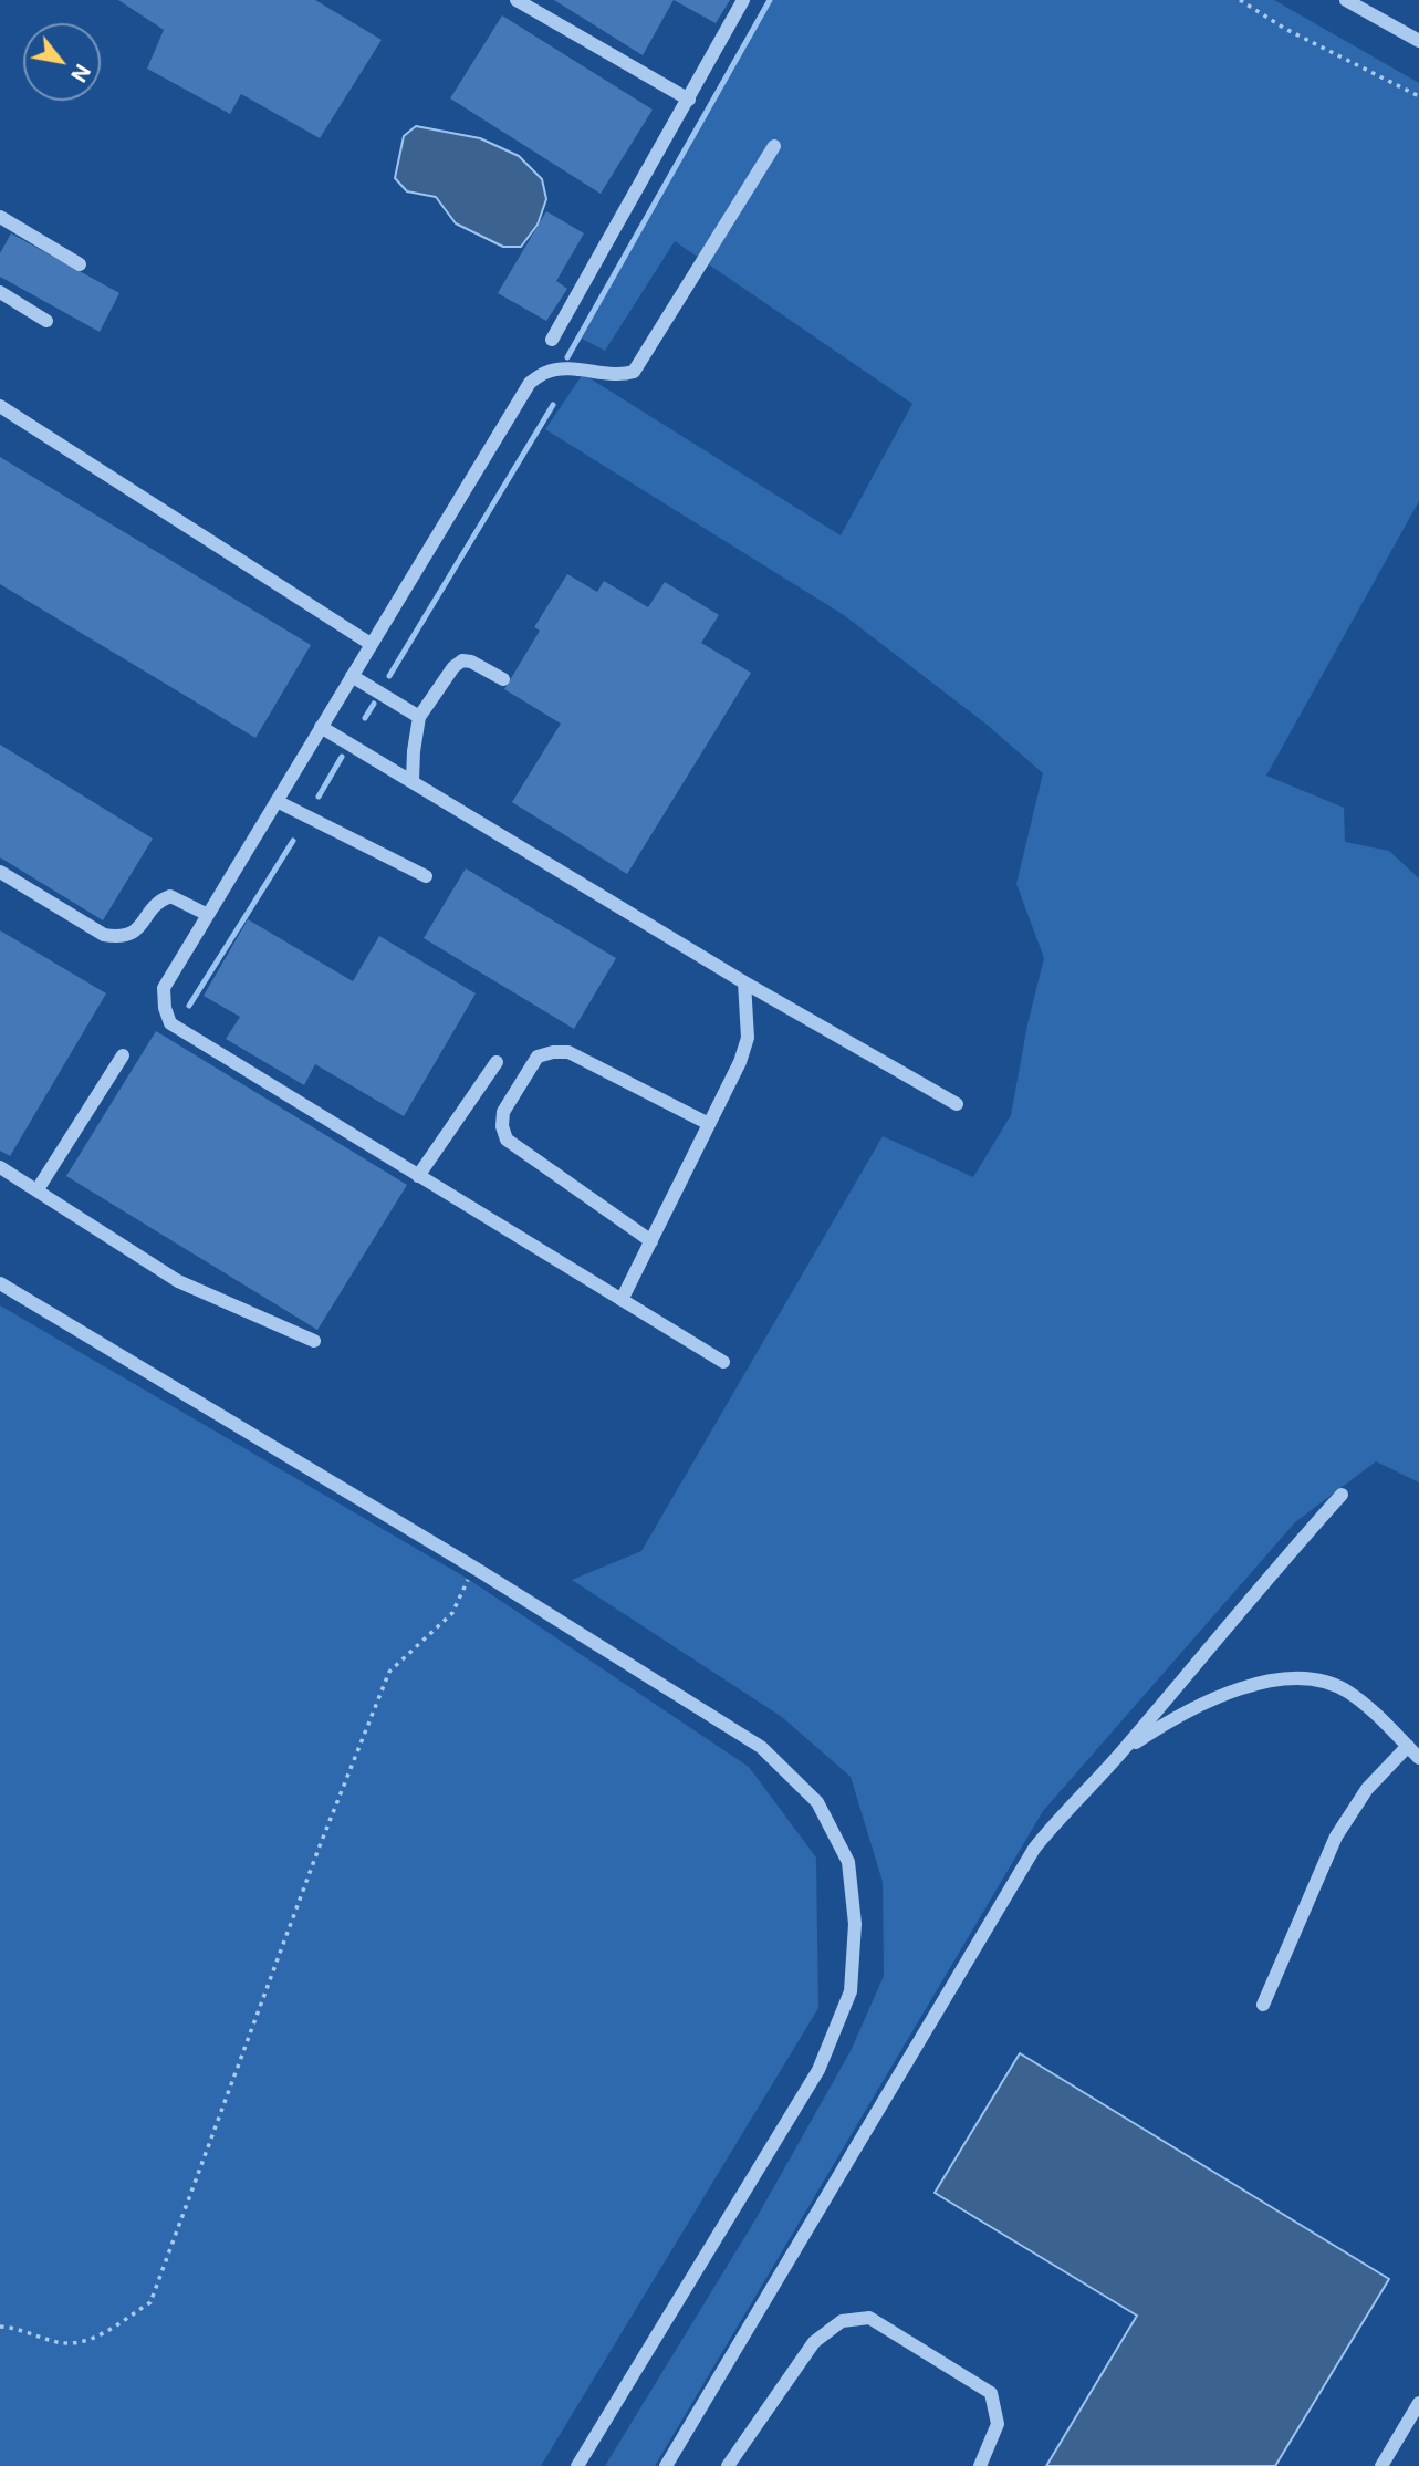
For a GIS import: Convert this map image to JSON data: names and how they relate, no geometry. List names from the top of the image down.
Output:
{
  "north": "bottom right"
}
